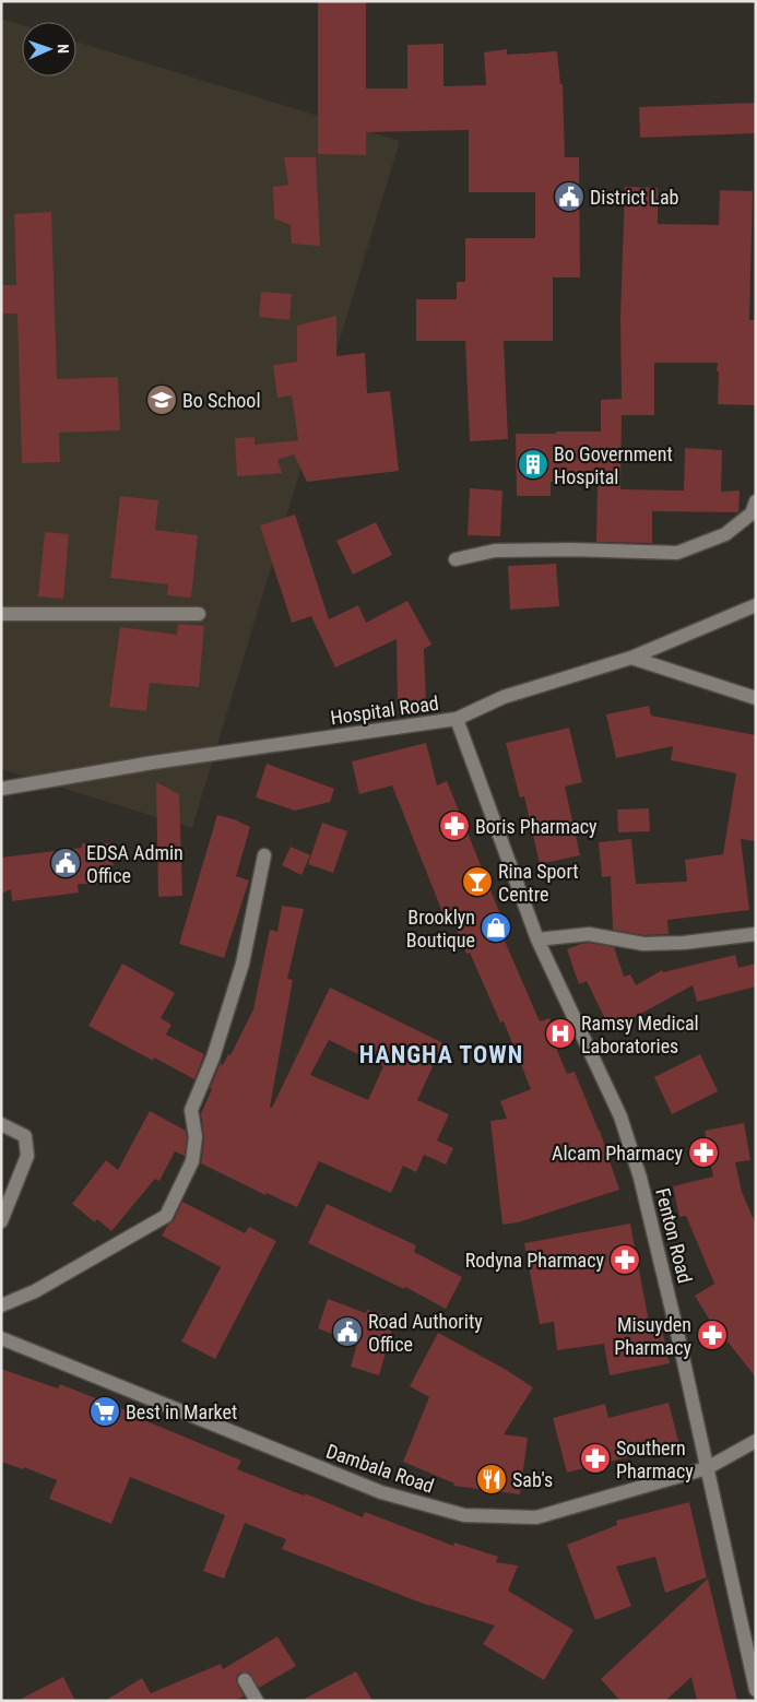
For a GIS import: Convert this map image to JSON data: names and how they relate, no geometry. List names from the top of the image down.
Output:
{
  "streets": {
    "street": ["Hospital Road", "Fenton Road", "Dambala Road"]
  },
  "crossings": [
    ["Hospital Road", "Fenton Road"],
    ["Fenton Road", "Dambala Road"]
  ],
  "districts": ["HANGHA TOWN"],
  "places": {
    "public building": ["District Lab", "EDSA Admin Office", "Road Authority Office"],
    "school or university": ["Bo School"],
    "building": ["Bo Government Hospital"],
    "pharmacy": [
      "Boris Pharmacy",
      "Alcam Pharmacy",
      "Rodyna Pharmacy",
      "Misuyden Pharmacy",
      "Southern Pharmacy"
    ],
    "bar": ["Rina Sport Centre"],
    "shop": ["Brooklyn Boutique"],
    "hospital": ["Ramsy Medical Laboratories"],
    "supermarket": ["Best in Market"],
    "restaurant": ["Sab's"]
  },
  "north": "right"
}
